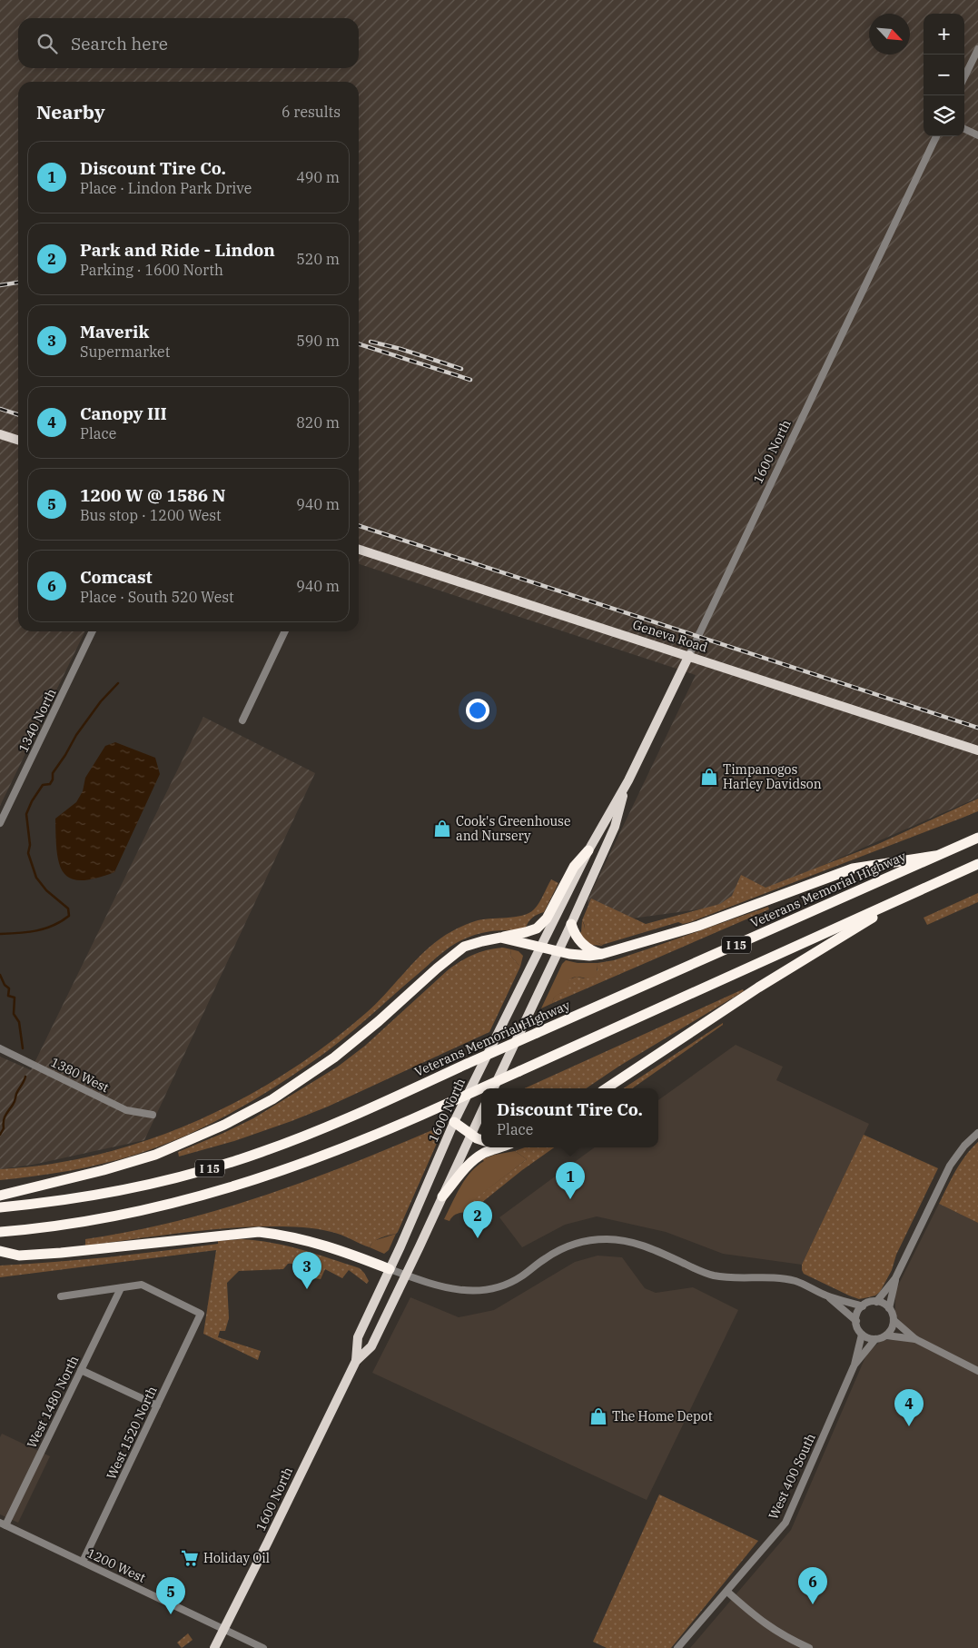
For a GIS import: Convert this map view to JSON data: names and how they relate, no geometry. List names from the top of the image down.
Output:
{
  "streets": {
    "highway": ["Veterans Memorial Highway", "I 15"],
    "main road": ["1600 North", "Geneva Road"],
    "street": [
      "1340 North",
      "1380 West",
      "West 1480 North",
      "West 1520 North",
      "West 400 South",
      "1200 West"
    ]
  },
  "crossings": [
    ["1600 North", "Geneva Road"],
    ["1600 North", "1200 West"],
    ["West 1480 North", "West 1520 North"],
    ["West 1480 North", "1200 West"],
    ["West 1520 North", "1200 West"]
  ],
  "places": {
    "shop": ["Timpanogos Harley Davidson", "Cook's Greenhouse and Nursery", "The Home Depot"],
    "supermarket": ["Holiday Oil"]
  },
  "north": "bottom right",
  "page": {
    "map_buttons": ["+", "−"],
    "search": "Search here",
    "heading": ["Nearby", "6 results"],
    "list": [
      {
        "mark": "1",
        "name": "Discount Tire Co.",
        "note": "Place · Lindon Park Drive",
        "value": "490 m"
      },
      {
        "mark": "2",
        "name": "Park and Ride - Lindon",
        "note": "Parking · 1600 North",
        "value": "520 m"
      },
      {
        "mark": "3",
        "name": "Maverik",
        "note": "Supermarket",
        "value": "590 m"
      },
      {
        "mark": "4",
        "name": "Canopy III",
        "note": "Place",
        "value": "820 m"
      },
      {
        "mark": "5",
        "name": "1200 W @ 1586 N",
        "note": "Bus stop · 1200 West",
        "value": "940 m"
      },
      {
        "mark": "6",
        "name": "Comcast",
        "note": "Place · South 520 West",
        "value": "940 m"
      }
    ],
    "popup": ["Discount Tire Co.", "Place"],
    "pins": [
      "1",
      "2",
      "3",
      "4",
      "6",
      "5"
    ]
  }
}
